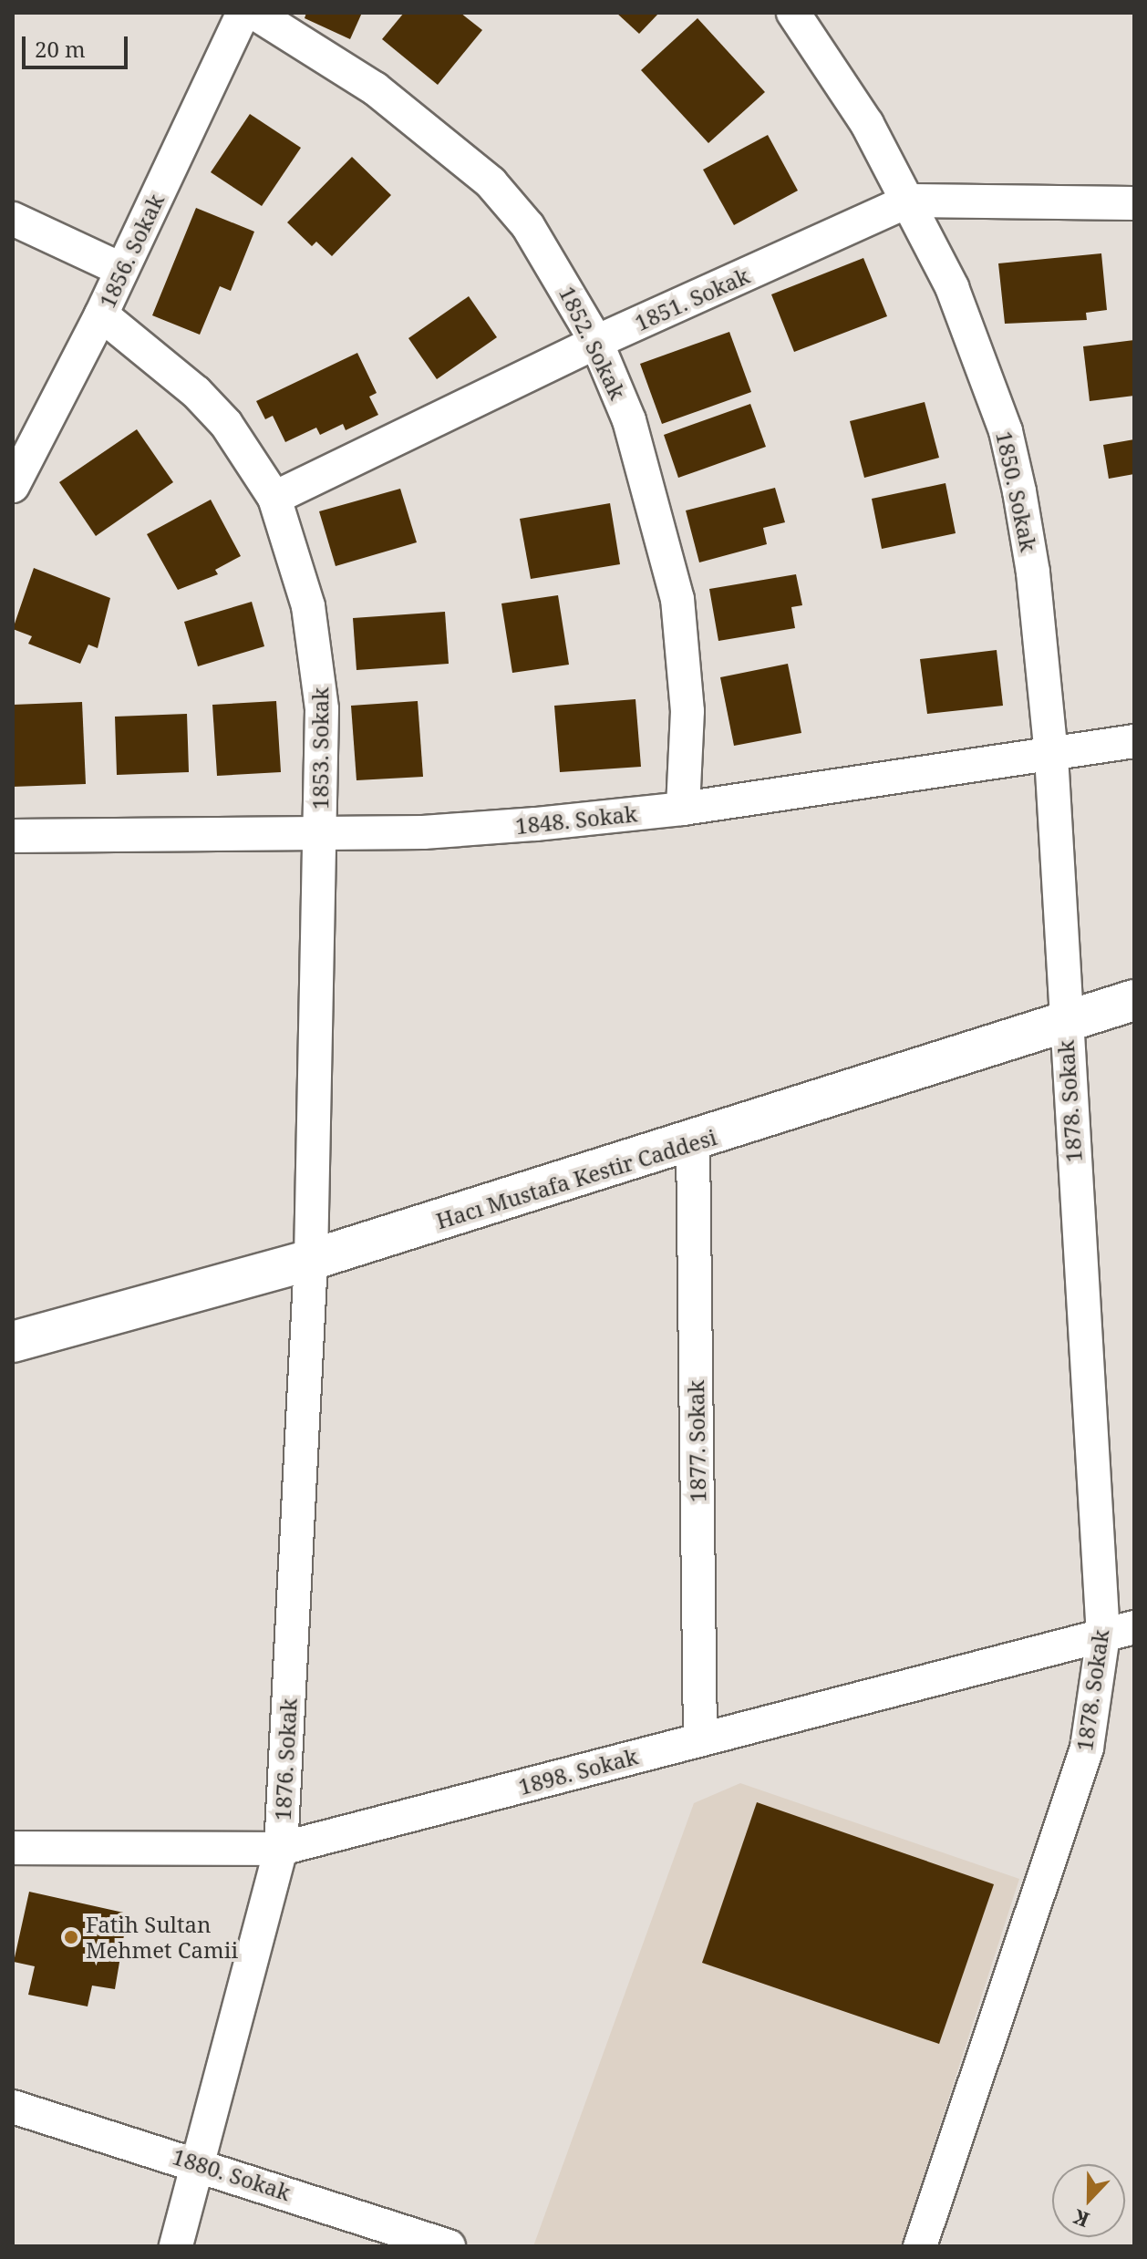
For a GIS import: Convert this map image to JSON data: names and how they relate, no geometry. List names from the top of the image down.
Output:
{
  "streets": {
    "street": [
      "1856. Sokak",
      "1851. Sokak",
      "1852. Sokak",
      "1850. Sokak",
      "1853. Sokak",
      "1848. Sokak",
      "1878. Sokak",
      "Hacı Mustafa Kestir Caddesi",
      "1877. Sokak",
      "1876. Sokak",
      "1898. Sokak",
      "1880. Sokak"
    ]
  },
  "crossings": [
    ["1856. Sokak", "1853. Sokak"],
    ["1851. Sokak", "1852. Sokak"],
    ["1851. Sokak", "1850. Sokak"],
    ["1851. Sokak", "1853. Sokak"],
    ["1852. Sokak", "1848. Sokak"],
    ["1850. Sokak", "1848. Sokak"],
    ["1850. Sokak", "1878. Sokak"],
    ["1850. Sokak", "Hacı Mustafa Kestir Caddesi"],
    ["1853. Sokak", "1848. Sokak"],
    ["1853. Sokak", "Hacı Mustafa Kestir Caddesi"],
    ["1853. Sokak", "1876. Sokak"],
    ["1878. Sokak", "Hacı Mustafa Kestir Caddesi"],
    ["1878. Sokak", "1898. Sokak"],
    ["Hacı Mustafa Kestir Caddesi", "1877. Sokak"],
    ["Hacı Mustafa Kestir Caddesi", "1876. Sokak"],
    ["1877. Sokak", "1898. Sokak"],
    ["1876. Sokak", "1898. Sokak"],
    ["1876. Sokak", "1880. Sokak"]
  ],
  "places": ["Fatih Sultan Mehmet Camii"],
  "scale_bar": "20 m",
  "north": "bottom"
}
